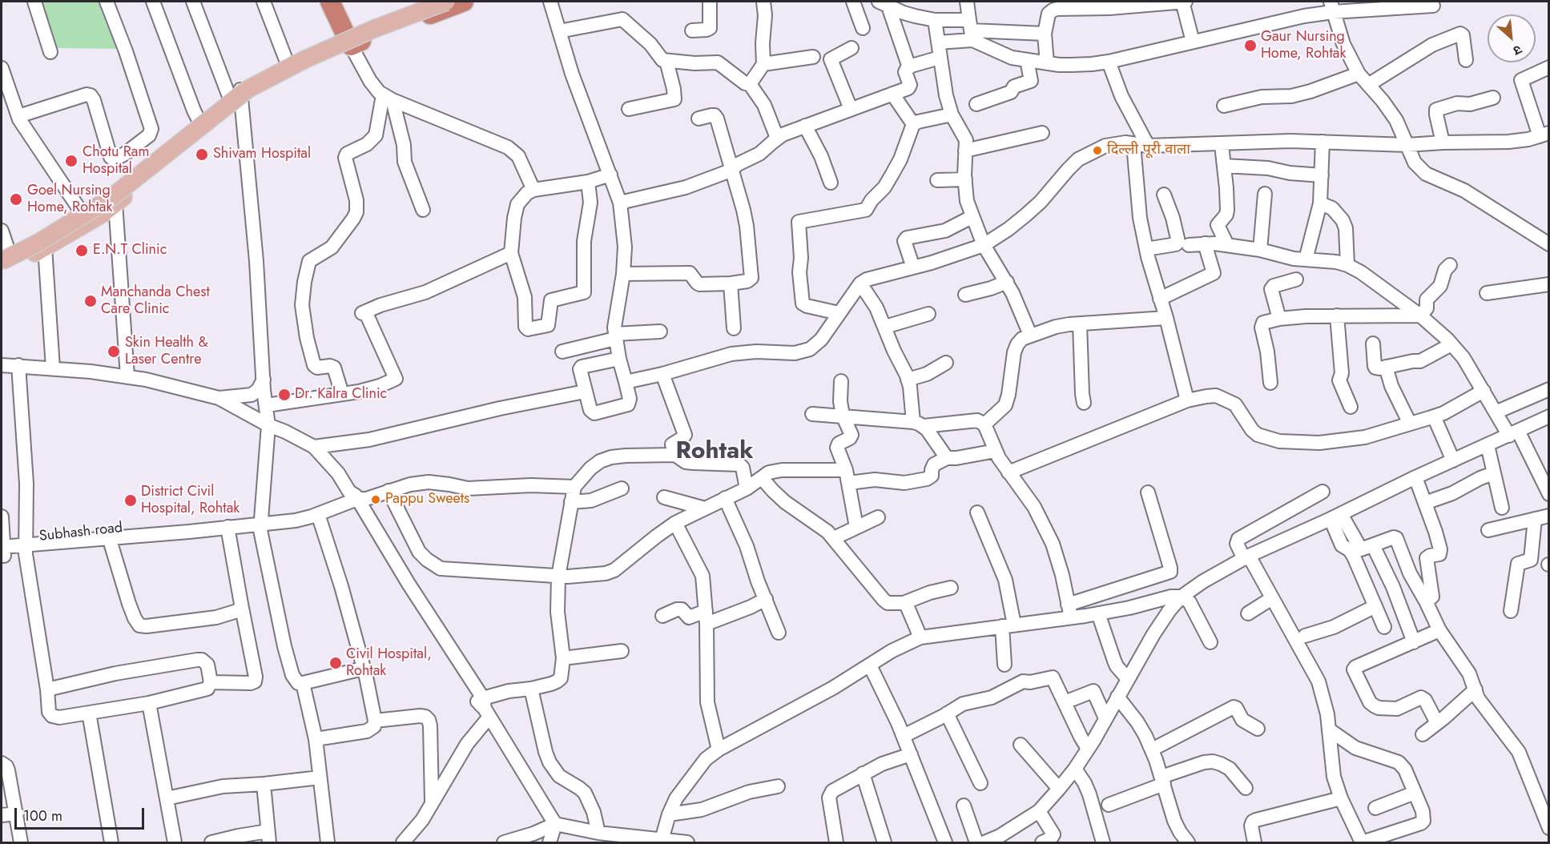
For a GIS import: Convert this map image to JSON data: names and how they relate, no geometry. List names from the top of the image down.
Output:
{
  "streets": {
    "street": ["Subhash road"]
  },
  "districts": ["Rohtak"],
  "places": [
    "Gaur Nursing Home, Rohtak",
    "दिल्ली पूरी वाला",
    "Shivam Hospital",
    "Chotu Ram Hospital",
    "Goel Nursing Home, Rohtak",
    "E.N.T Clinic",
    "Manchanda Chest Care Clinic",
    "Skin Health & Laser Centre",
    "Dr. Kalra Clinic",
    "Pappu Sweets",
    "District Civil Hospital, Rohtak",
    "Civil Hospital, Rohtak"
  ],
  "scale_bar": "100 m",
  "north": "bottom right"
}
